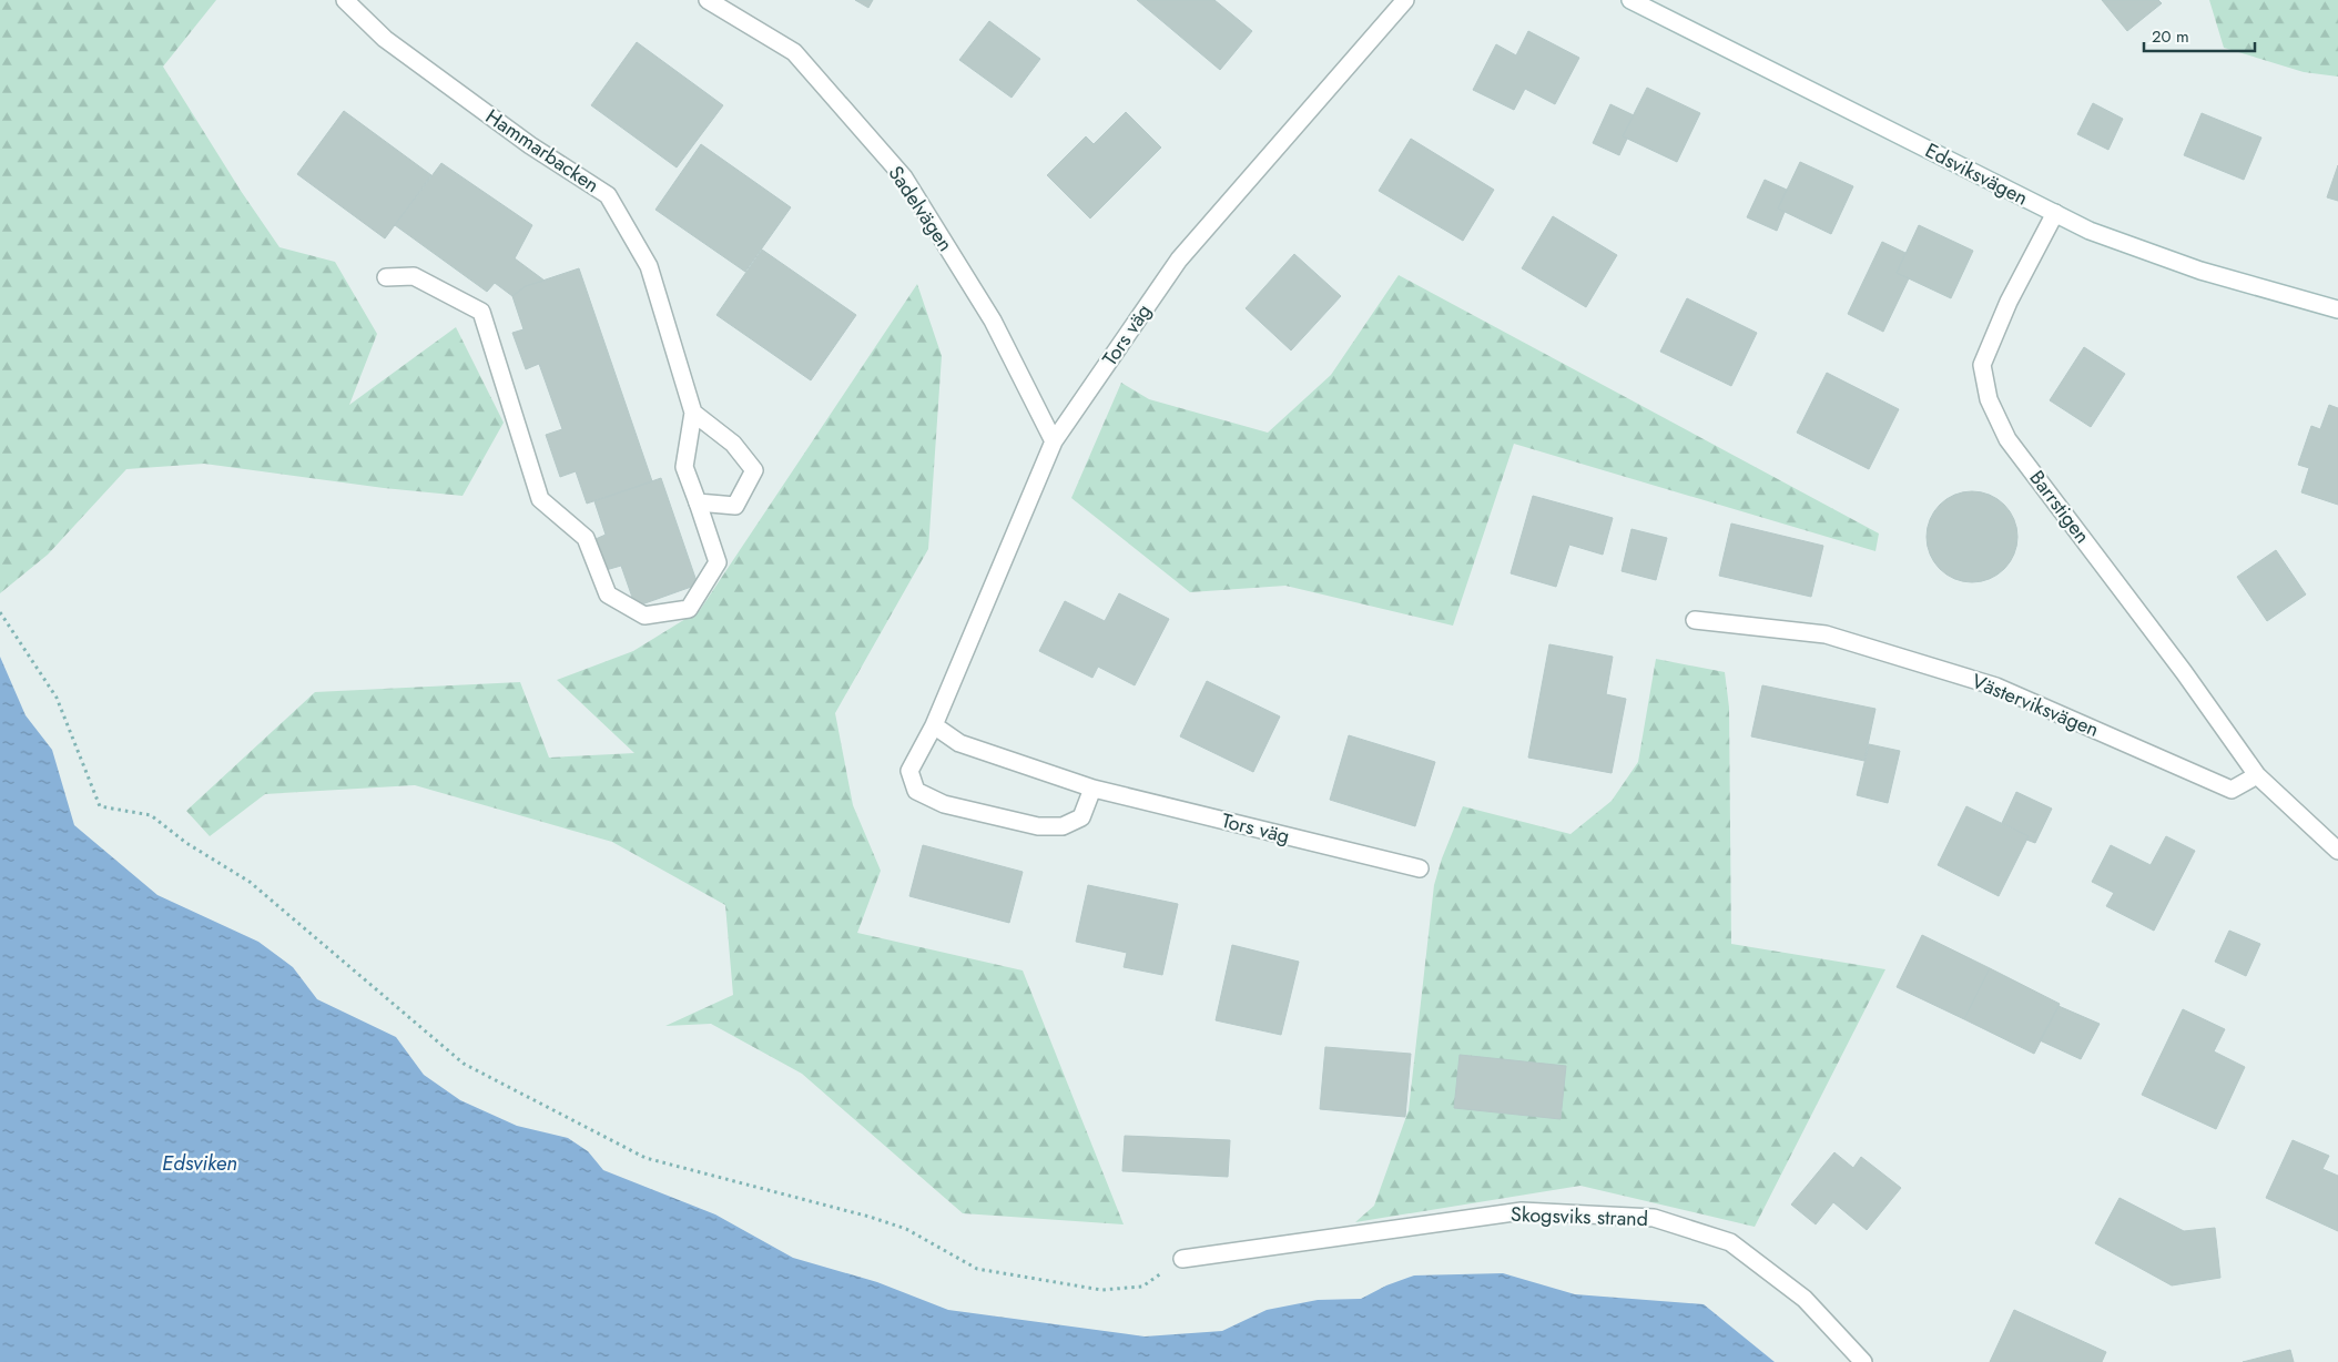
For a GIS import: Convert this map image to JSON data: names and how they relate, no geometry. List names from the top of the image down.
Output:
{
  "streets": {
    "street": [
      "Hammarbacken",
      "Edsviksvägen",
      "Sadelvägen",
      "Tors väg",
      "Barrstigen",
      "Västerviksvägen",
      "Skogsviks strand"
    ]
  },
  "crossings": [
    ["Edsviksvägen", "Barrstigen"],
    ["Sadelvägen", "Tors väg"],
    ["Barrstigen", "Västerviksvägen"]
  ],
  "water": ["Edsviken"],
  "scale_bar": "20 m"
}
